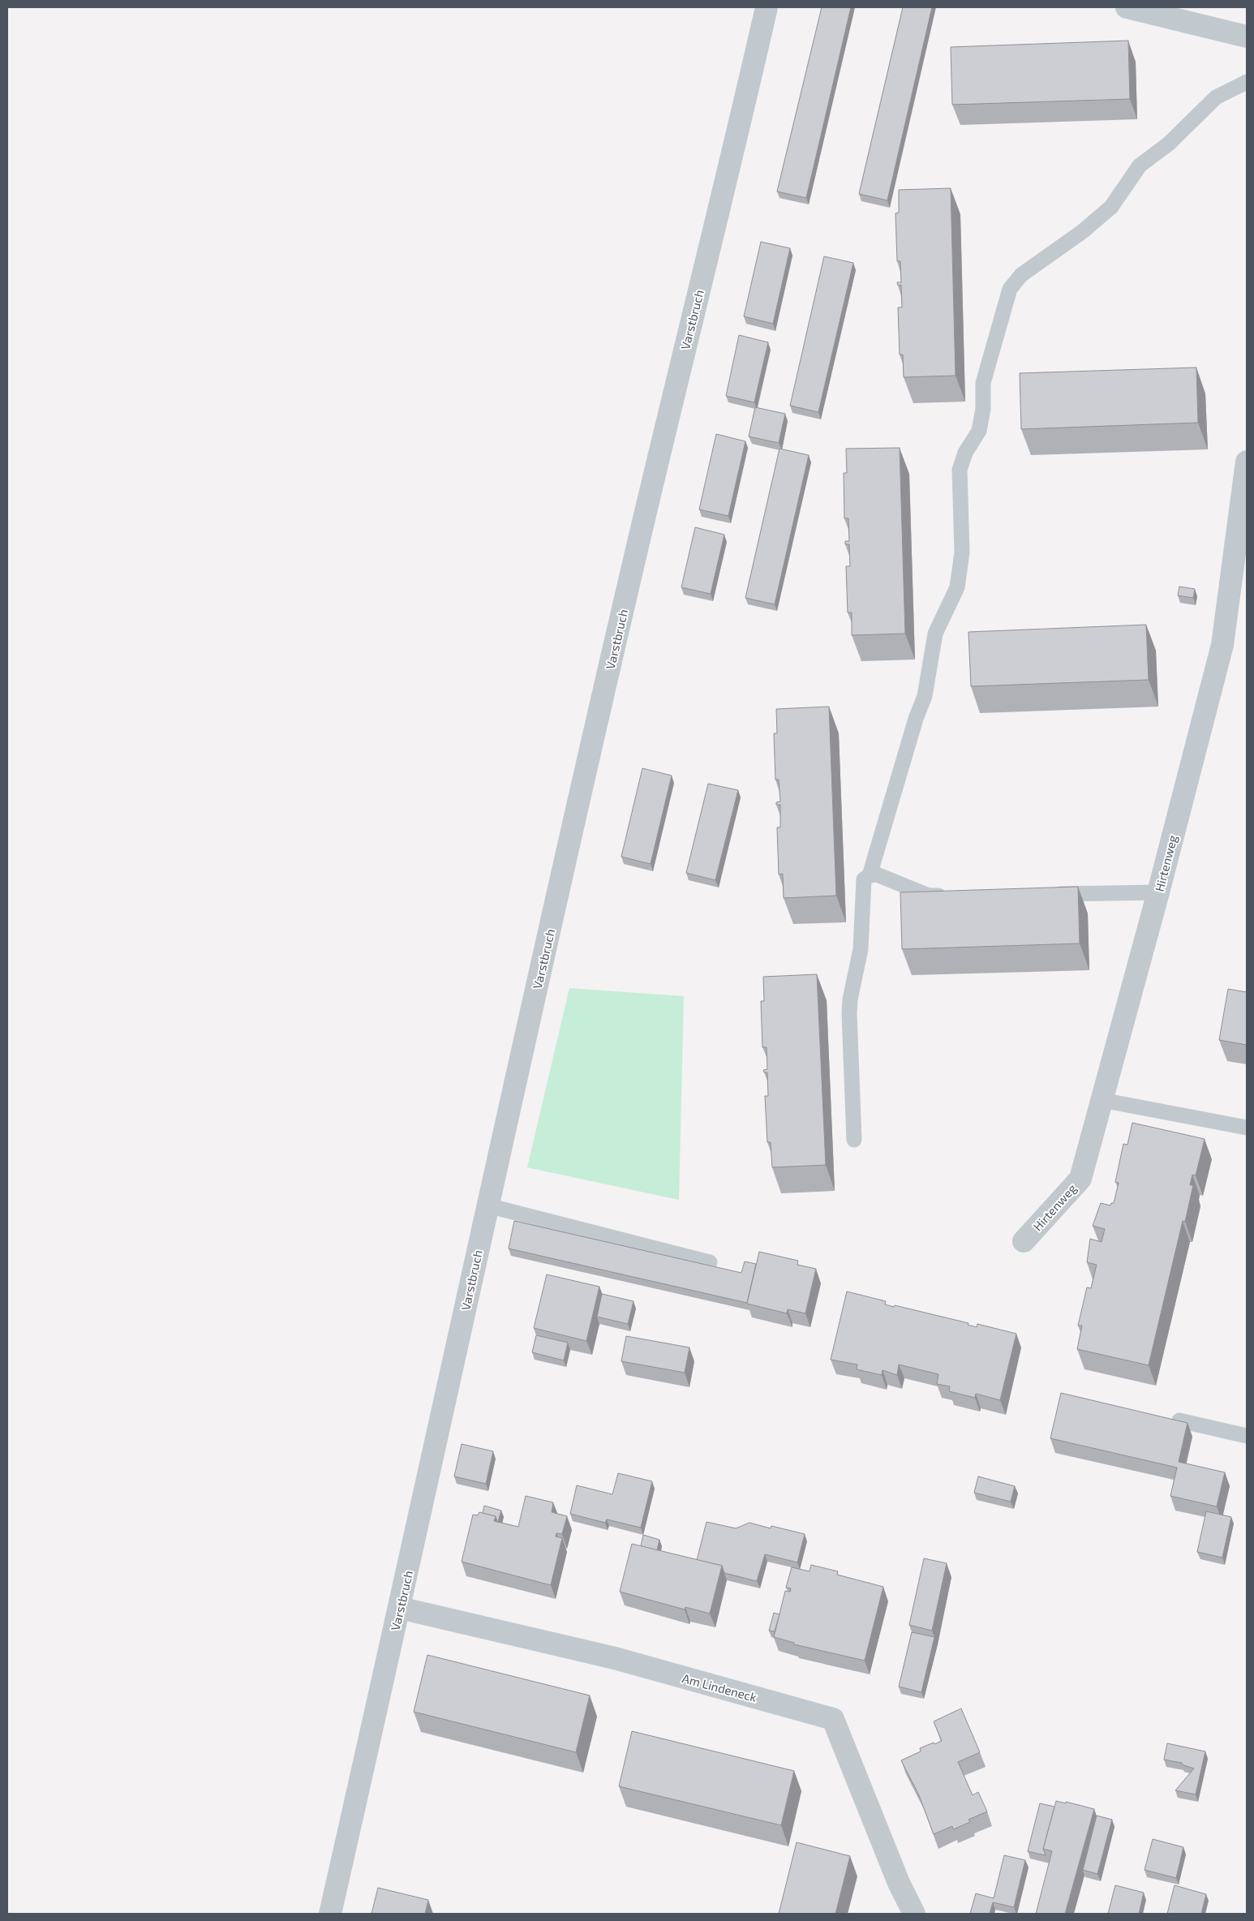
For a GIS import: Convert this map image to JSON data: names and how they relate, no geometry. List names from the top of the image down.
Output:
{
  "streets": {
    "street": ["Varstbruch", "Hirtenweg", "Am Lindeneck"]
  },
  "crossings": [
    ["Varstbruch", "Am Lindeneck"]
  ]
}
